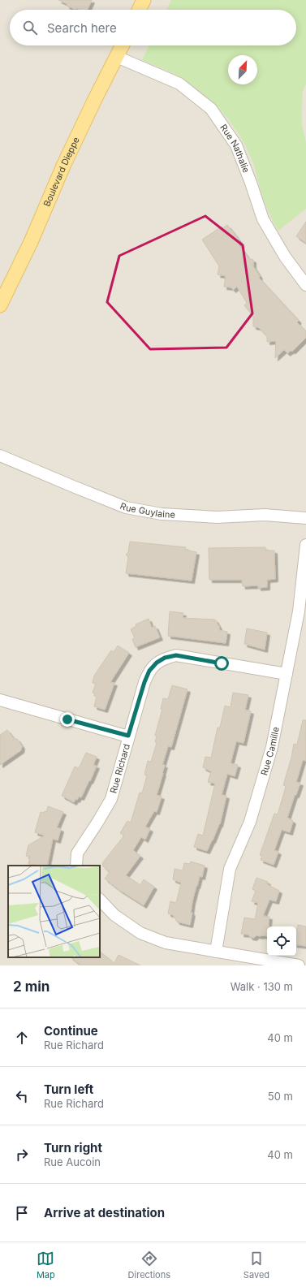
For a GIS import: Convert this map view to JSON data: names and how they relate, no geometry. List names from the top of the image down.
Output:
{
  "streets": {
    "main road": ["Boulevard Dieppe"],
    "street": [
      "Rue Nathalie",
      "Rue Guylaine",
      "Rue Camille",
      "Rue Richard"
    ]
  },
  "crossings": [
    ["Rue Nathalie", "Boulevard Dieppe"],
    ["Rue Camille", "Rue Richard"]
  ],
  "north": "top right",
  "page": {
    "search": "Search here",
    "heading": ["2 min", "Walk · 130 m"],
    "list": [
      ["Continue", "Rue Richard", "40 m"],
      ["Turn left", "Rue Richard", "50 m"],
      ["Turn right", "Rue Aucoin", "40 m"],
      "Arrive at destination"
    ],
    "nav": ["Map", "Directions", "Saved"]
  }
}
